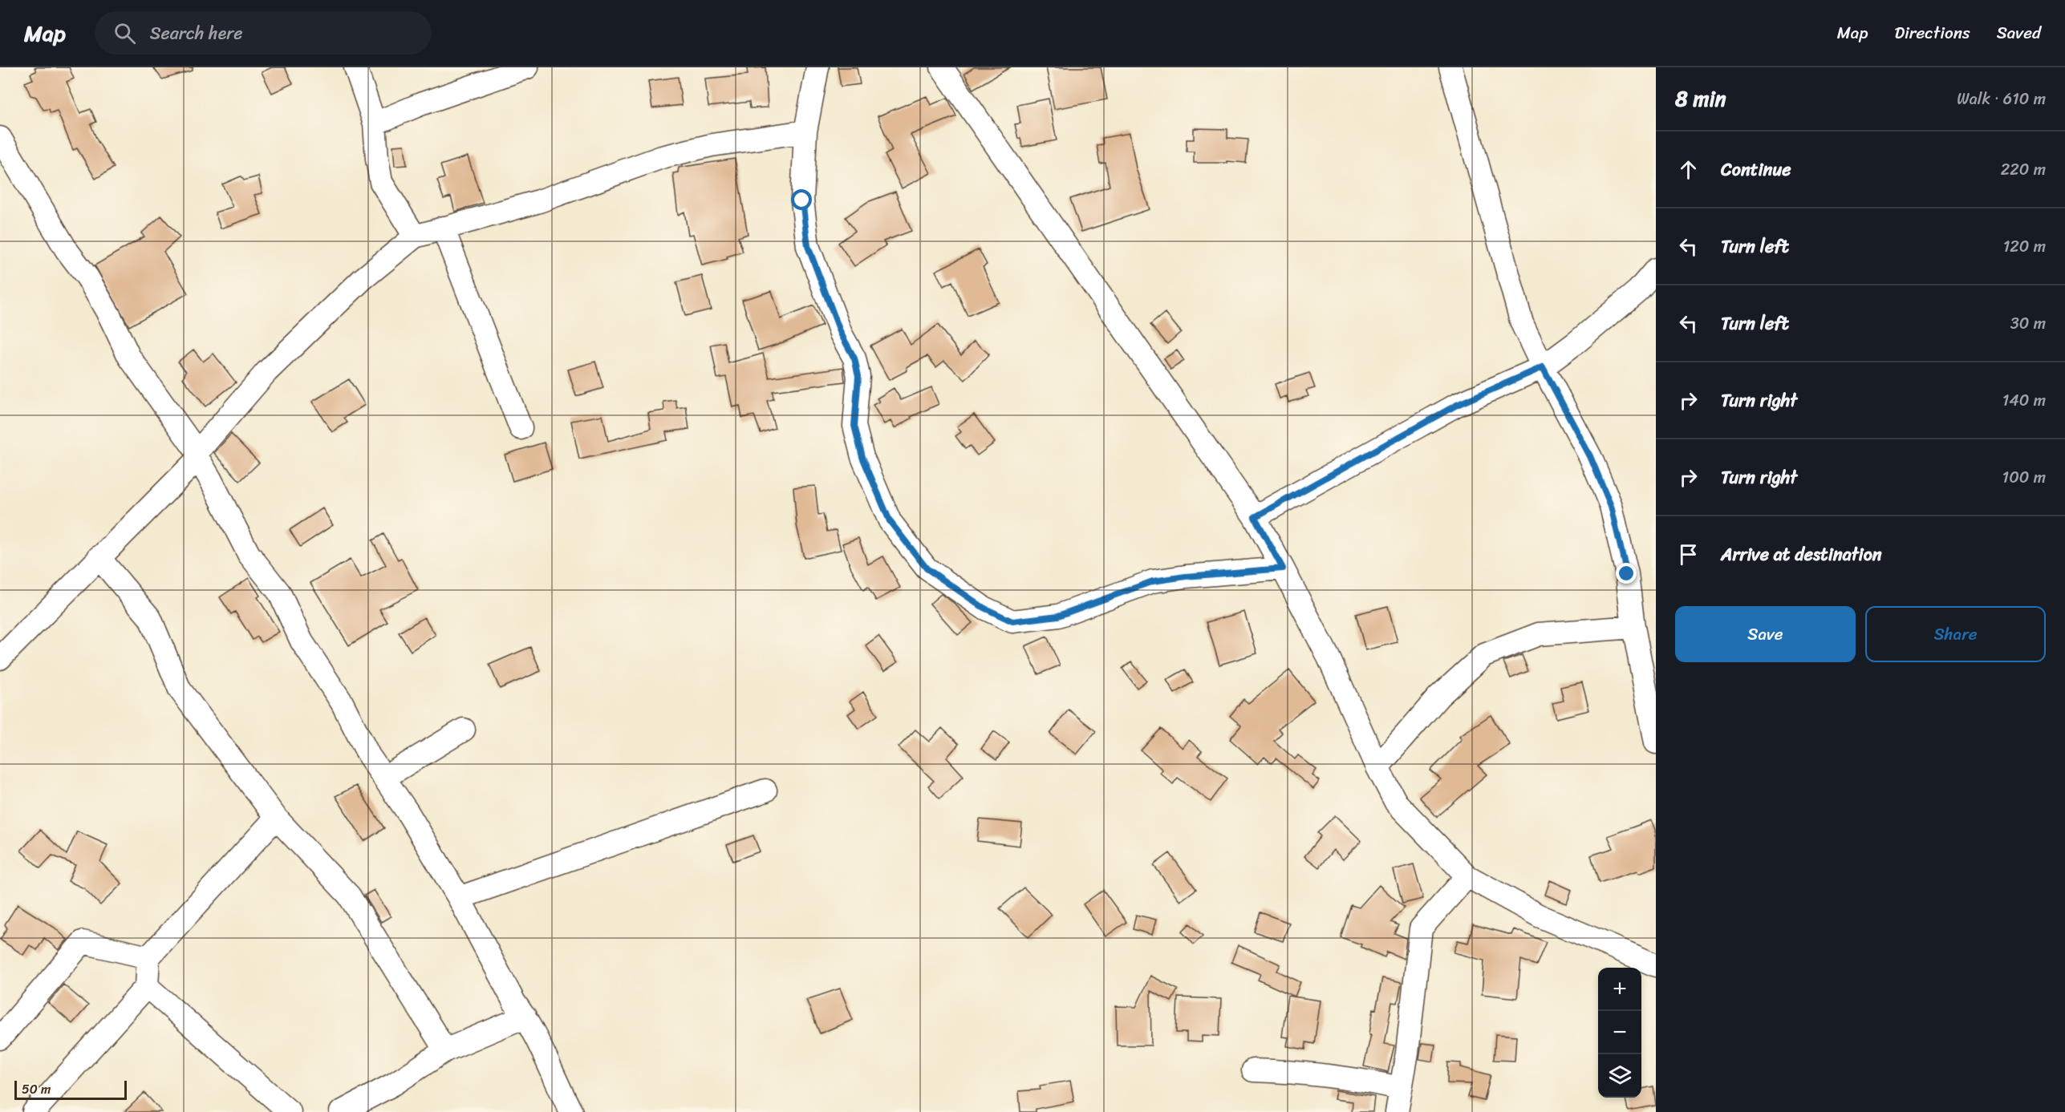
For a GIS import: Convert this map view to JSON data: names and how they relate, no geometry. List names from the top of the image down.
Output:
{
  "scale_bar": "50 m",
  "page": {
    "header": "Map",
    "search": "Search here",
    "nav": ["Map", "Directions", "Saved"],
    "heading": ["8 min", "Walk · 610 m"],
    "list": [
      ["Continue", "220 m"],
      ["Turn left", "120 m"],
      ["Turn left", "30 m"],
      ["Turn right", "140 m"],
      ["Turn right", "100 m"],
      "Arrive at destination"
    ],
    "buttons": ["Save", "Share"],
    "map_buttons": ["+", "−"],
    "scale": "50 m"
  }
}
